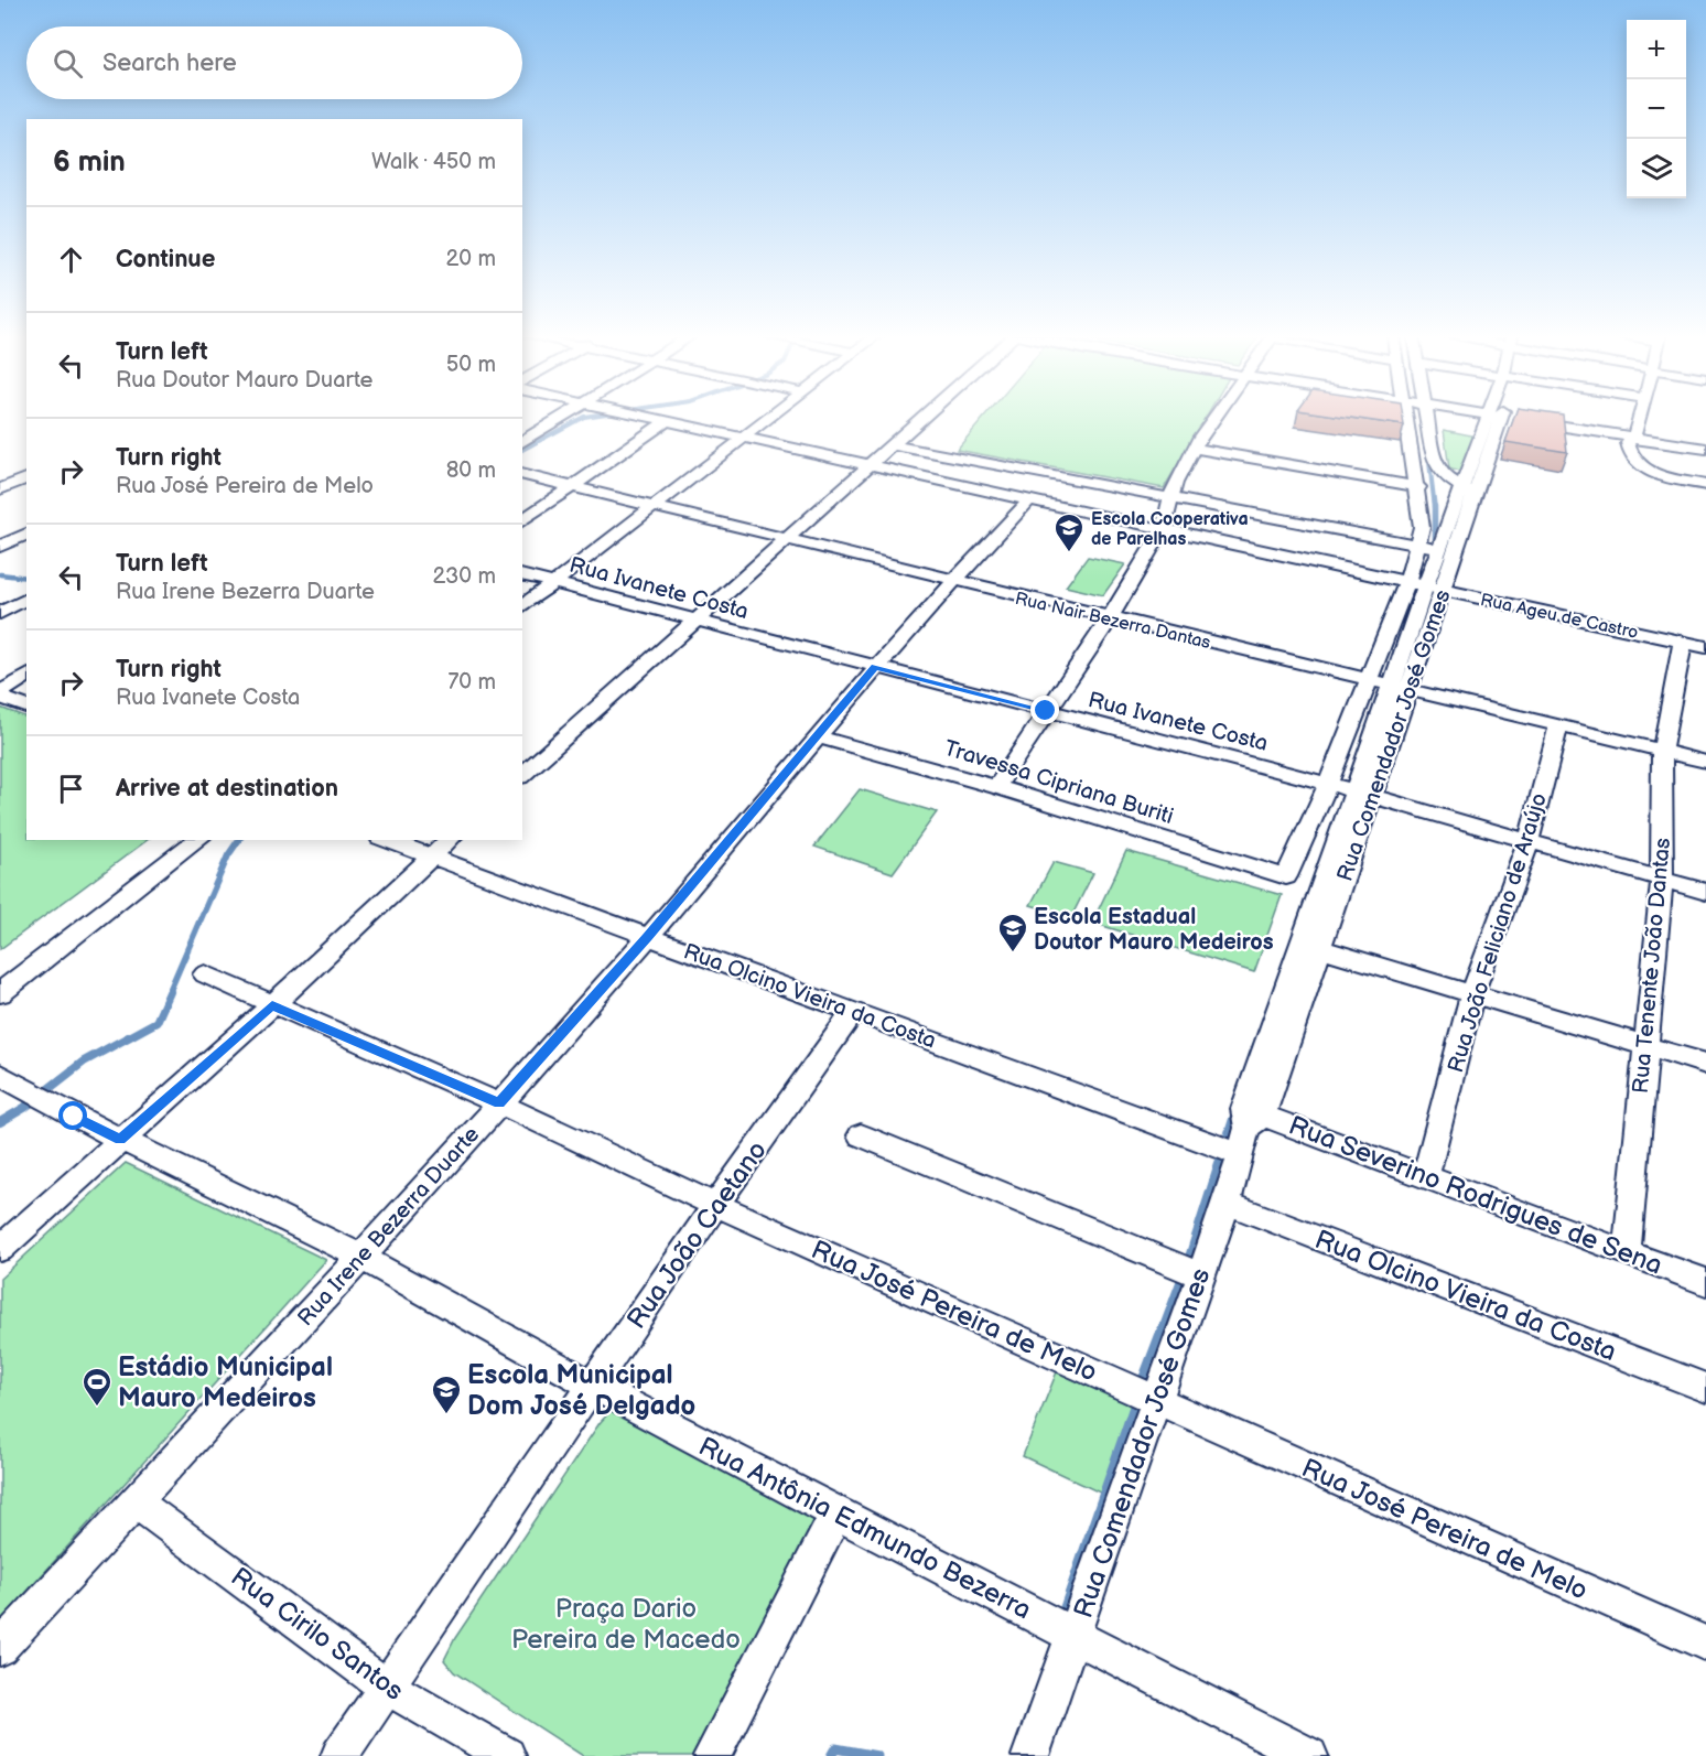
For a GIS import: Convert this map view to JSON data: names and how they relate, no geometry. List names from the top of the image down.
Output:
{
  "streets": {
    "street": [
      "Rua Ivanete Costa",
      "Rua Ageu de Castro",
      "Rua Nair Bezerra Dantas",
      "Rua Comendador José Gomes",
      "Travessa Cipriana Buriti",
      "Rua João Feliciano de Araújo",
      "Rua Tenente João Dantas",
      "Rua Olcino Vieira da Costa",
      "Rua Severino Rodrigues de Sena",
      "Rua Irene Bezerra Duarte",
      "Rua João Caetano",
      "Rua José Pereira de Melo",
      "Rua Antônia Edmundo Bezerra",
      "Rua Cirilo Santos"
    ]
  },
  "crossings": [
    ["Rua Ivanete Costa", "Rua Comendador José Gomes"],
    ["Rua Ivanete Costa", "Travessa Cipriana Buriti"],
    ["Rua Ivanete Costa", "Rua João Feliciano de Araújo"],
    ["Rua Ivanete Costa", "Rua Tenente João Dantas"],
    ["Rua Ivanete Costa", "Rua Irene Bezerra Duarte"],
    ["Rua Ageu de Castro", "Rua Comendador José Gomes"],
    ["Rua Ageu de Castro", "Rua Tenente João Dantas"],
    ["Rua Ageu de Castro", "Rua Irene Bezerra Duarte"],
    ["Rua Nair Bezerra Dantas", "Rua Comendador José Gomes"],
    ["Rua Nair Bezerra Dantas", "Rua João Feliciano de Araújo"],
    ["Rua Nair Bezerra Dantas", "Rua Tenente João Dantas"],
    ["Rua Nair Bezerra Dantas", "Rua Irene Bezerra Duarte"],
    ["Rua Comendador José Gomes", "Rua Olcino Vieira da Costa"],
    ["Rua Comendador José Gomes", "Rua Severino Rodrigues de Sena"],
    ["Rua Comendador José Gomes", "Rua José Pereira de Melo"],
    ["Rua Comendador José Gomes", "Rua Antônia Edmundo Bezerra"],
    ["Travessa Cipriana Buriti", "Rua Irene Bezerra Duarte"],
    ["Rua João Feliciano de Araújo", "Rua Severino Rodrigues de Sena"],
    ["Rua Tenente João Dantas", "Rua Severino Rodrigues de Sena"],
    ["Rua Olcino Vieira da Costa", "Rua Severino Rodrigues de Sena"],
    ["Rua Olcino Vieira da Costa", "Rua Irene Bezerra Duarte"],
    ["Rua Olcino Vieira da Costa", "Rua João Caetano"],
    ["Rua Irene Bezerra Duarte", "Rua José Pereira de Melo"],
    ["Rua Irene Bezerra Duarte", "Rua Antônia Edmundo Bezerra"],
    ["Rua Irene Bezerra Duarte", "Rua Cirilo Santos"],
    ["Rua João Caetano", "Rua José Pereira de Melo"],
    ["Rua João Caetano", "Rua Antônia Edmundo Bezerra"],
    ["Rua João Caetano", "Rua Cirilo Santos"]
  ],
  "parks": ["Praça Dario Pereira de Macedo"],
  "places": {
    "school or university": ["Escola Cooperativa de Parelhas", "Escola Estadual Doutor Mauro Medeiros", "Escola Municipal Dom José Delgado"],
    "sports": ["Estádio Municipal Mauro Medeiros"]
  },
  "page": {
    "map_buttons": ["+", "−"],
    "search": "Search here",
    "heading": ["6 min", "Walk · 450 m"],
    "list": [
      ["Continue", "20 m"],
      ["Turn left", "Rua Doutor Mauro Duarte", "50 m"],
      ["Turn right", "Rua José Pereira de Melo", "80 m"],
      ["Turn left", "Rua Irene Bezerra Duarte", "230 m"],
      ["Turn right", "Rua Ivanete Costa", "70 m"],
      "Arrive at destination"
    ]
  }
}
